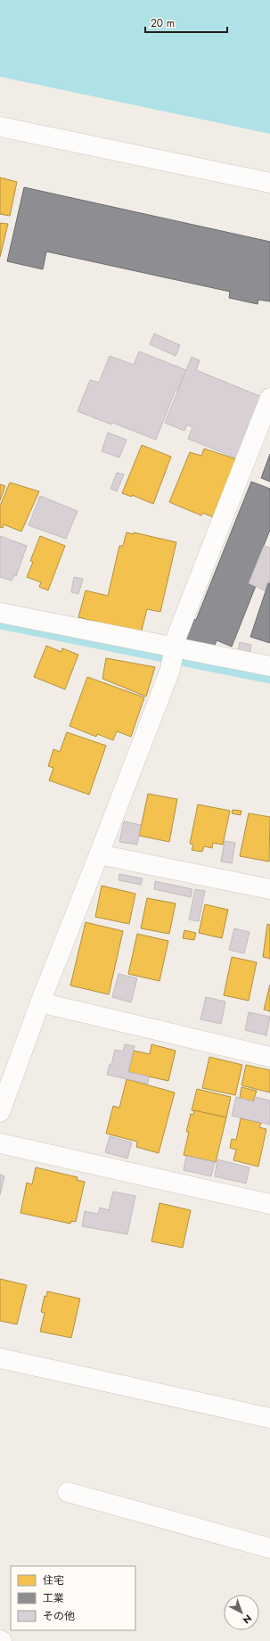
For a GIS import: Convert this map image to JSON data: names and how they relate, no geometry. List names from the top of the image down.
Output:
{
  "legend": ["住宅", "工業", "その他"],
  "scale_bar": "20 m",
  "north": "bottom right"
}
